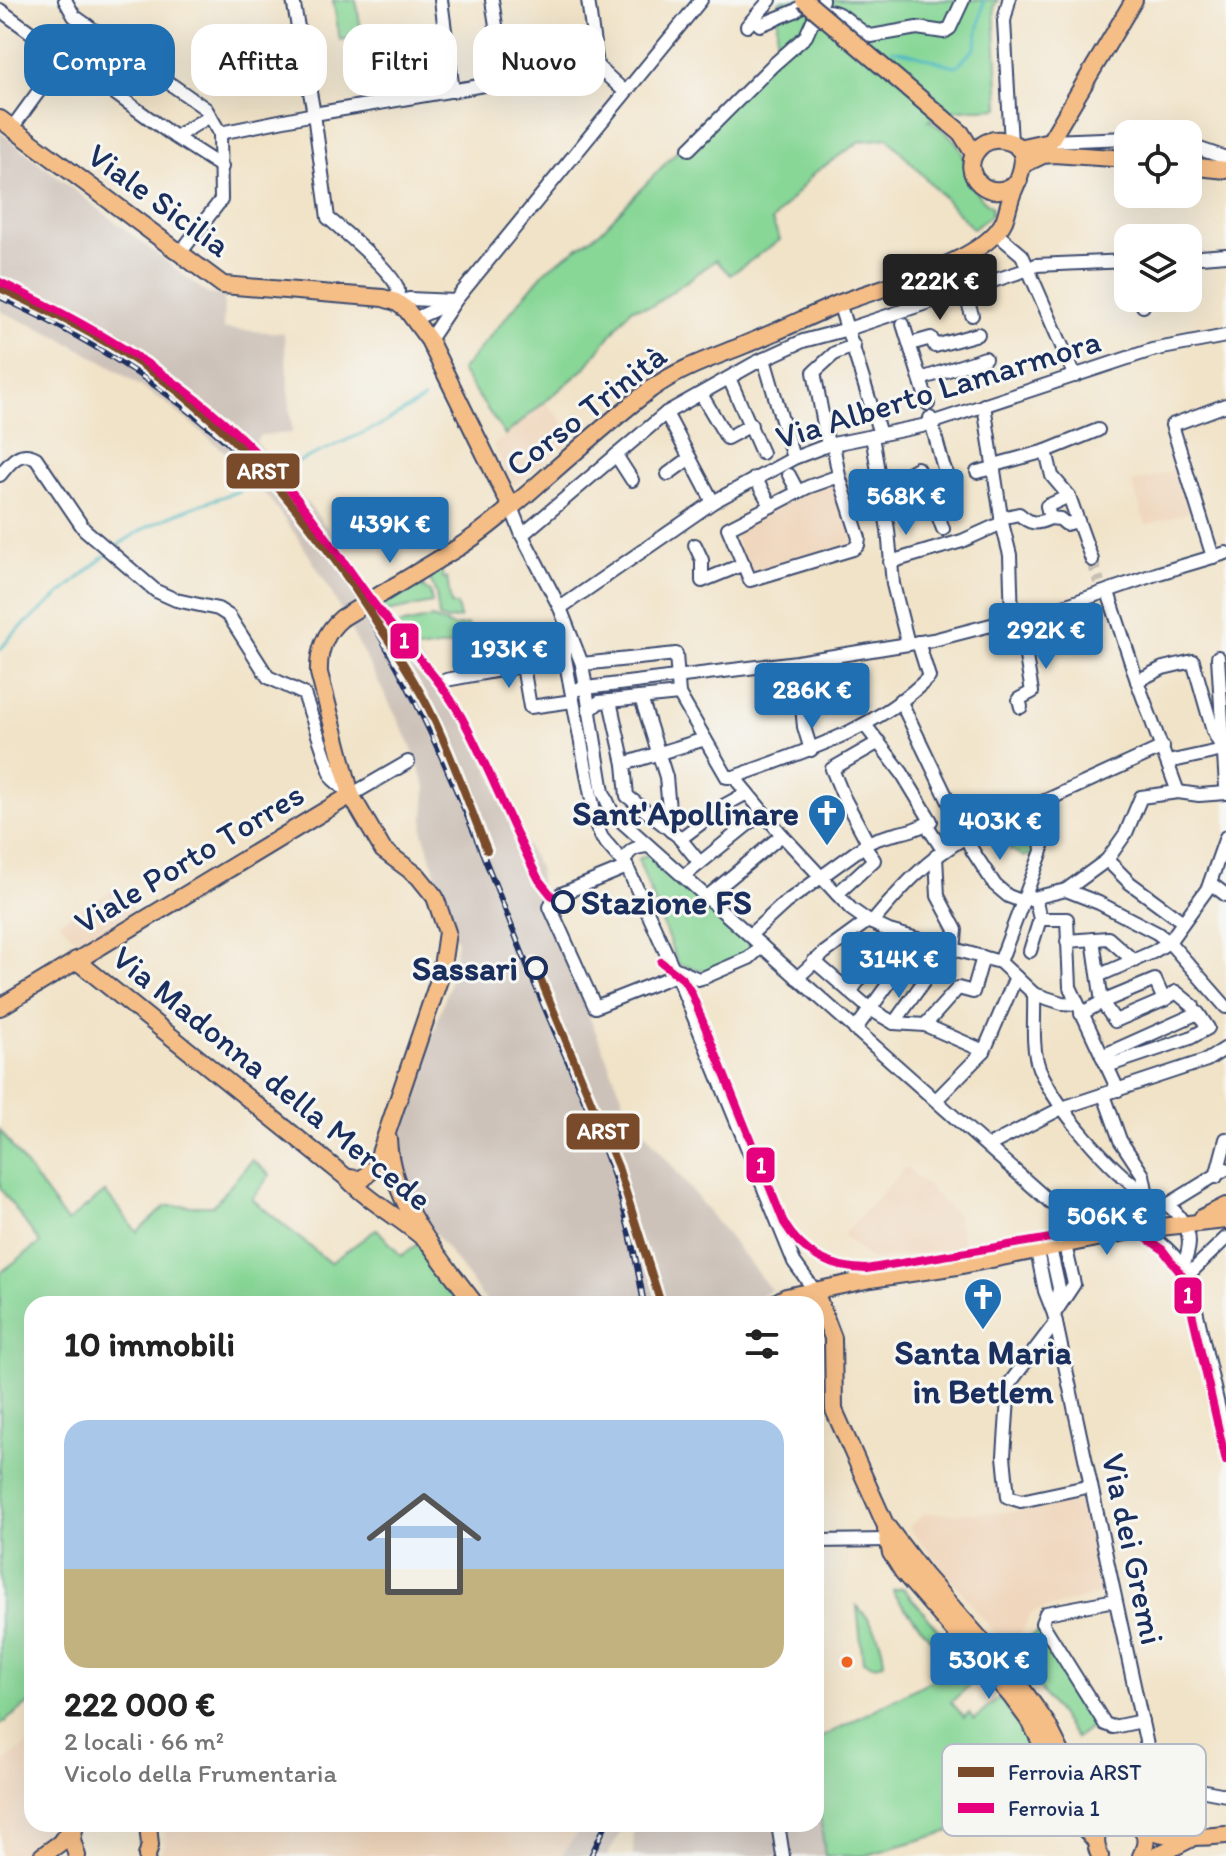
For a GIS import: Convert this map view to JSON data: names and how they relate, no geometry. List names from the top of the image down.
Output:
{
  "streets": {
    "main road": [
      "Viale Sicilia",
      "Corso Trinità",
      "Viale Porto Torres",
      "Via Madonna della Mercede"
    ],
    "street": ["Via Alberto Lamarmora", "Via dei Gremi"]
  },
  "crossings": [
    ["Corso Trinità", "Viale Porto Torres"],
    ["Corso Trinità", "Via Madonna della Mercede"],
    ["Viale Porto Torres", "Via Madonna della Mercede"]
  ],
  "places": {
    "church": ["Sant'Apollinare", "Santa Maria in Betlem"],
    "other": ["Stazione FS", "Sassari"]
  },
  "lines": ["rail line 1", "rail line ARST"],
  "legend": ["Ferrovia ARST", "Ferrovia 1"],
  "page": {
    "chip": [
      "Compra",
      "Affitta",
      "Filtri",
      "Nuovo"
    ],
    "price": [
      "222K €",
      "568K €",
      "439K €",
      "292K €",
      "193K €",
      "286K €",
      "403K €",
      "314K €",
      "506K €",
      "530K €"
    ],
    "heading": "10 immobili",
    "list": [
      {
        "name": "222 000 €",
        "note": "2 locali · 66 m² · Vicolo della Frumentaria"
      }
    ]
  }
}
